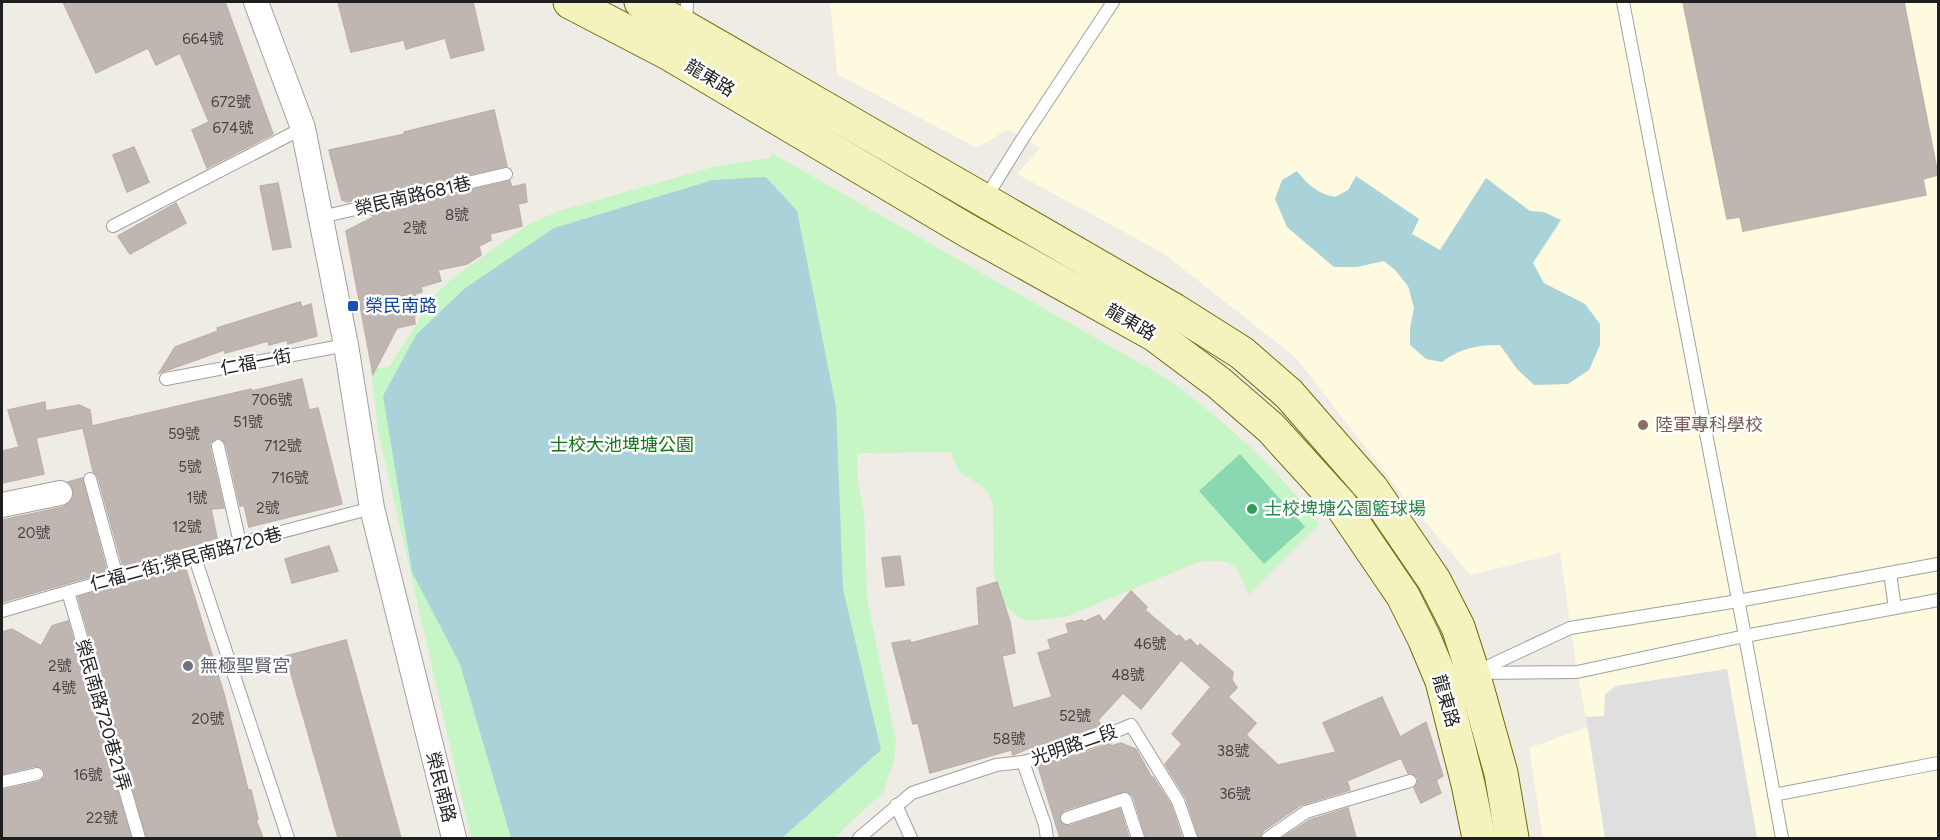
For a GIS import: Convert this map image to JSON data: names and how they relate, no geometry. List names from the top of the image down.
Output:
{
  "streets": {
    "street": ["龍東路", "榮民南路"],
    "lane": [
      "榮民南路681巷",
      "仁福一街",
      "仁福二街;榮民南路720巷",
      "榮民南路720巷21弄",
      "光明路二段"
    ]
  },
  "crossings": [
    ["榮民南路681巷", "榮民南路"],
    ["仁福一街", "榮民南路"],
    ["仁福二街;榮民南路720巷", "榮民南路720巷21弄"],
    ["仁福二街;榮民南路720巷", "榮民南路"]
  ],
  "parks": ["士校大池埤塘公園"],
  "places": {
    "transit": ["榮民南路"],
    "other": ["陸軍專科學校", "士校埤塘公園籃球場", "無極聖賢宮"]
  },
  "house_numbers": [
    "664號",
    "672號",
    "674號",
    "8號",
    "2號",
    "706號",
    "51號",
    "59號",
    "712號",
    "5號",
    "716號",
    "1號",
    "2號",
    "12號",
    "20號",
    "46號",
    "2號",
    "48號",
    "4號",
    "52號",
    "20號",
    "58號",
    "38號",
    "16號",
    "36號",
    "22號"
  ]
}
